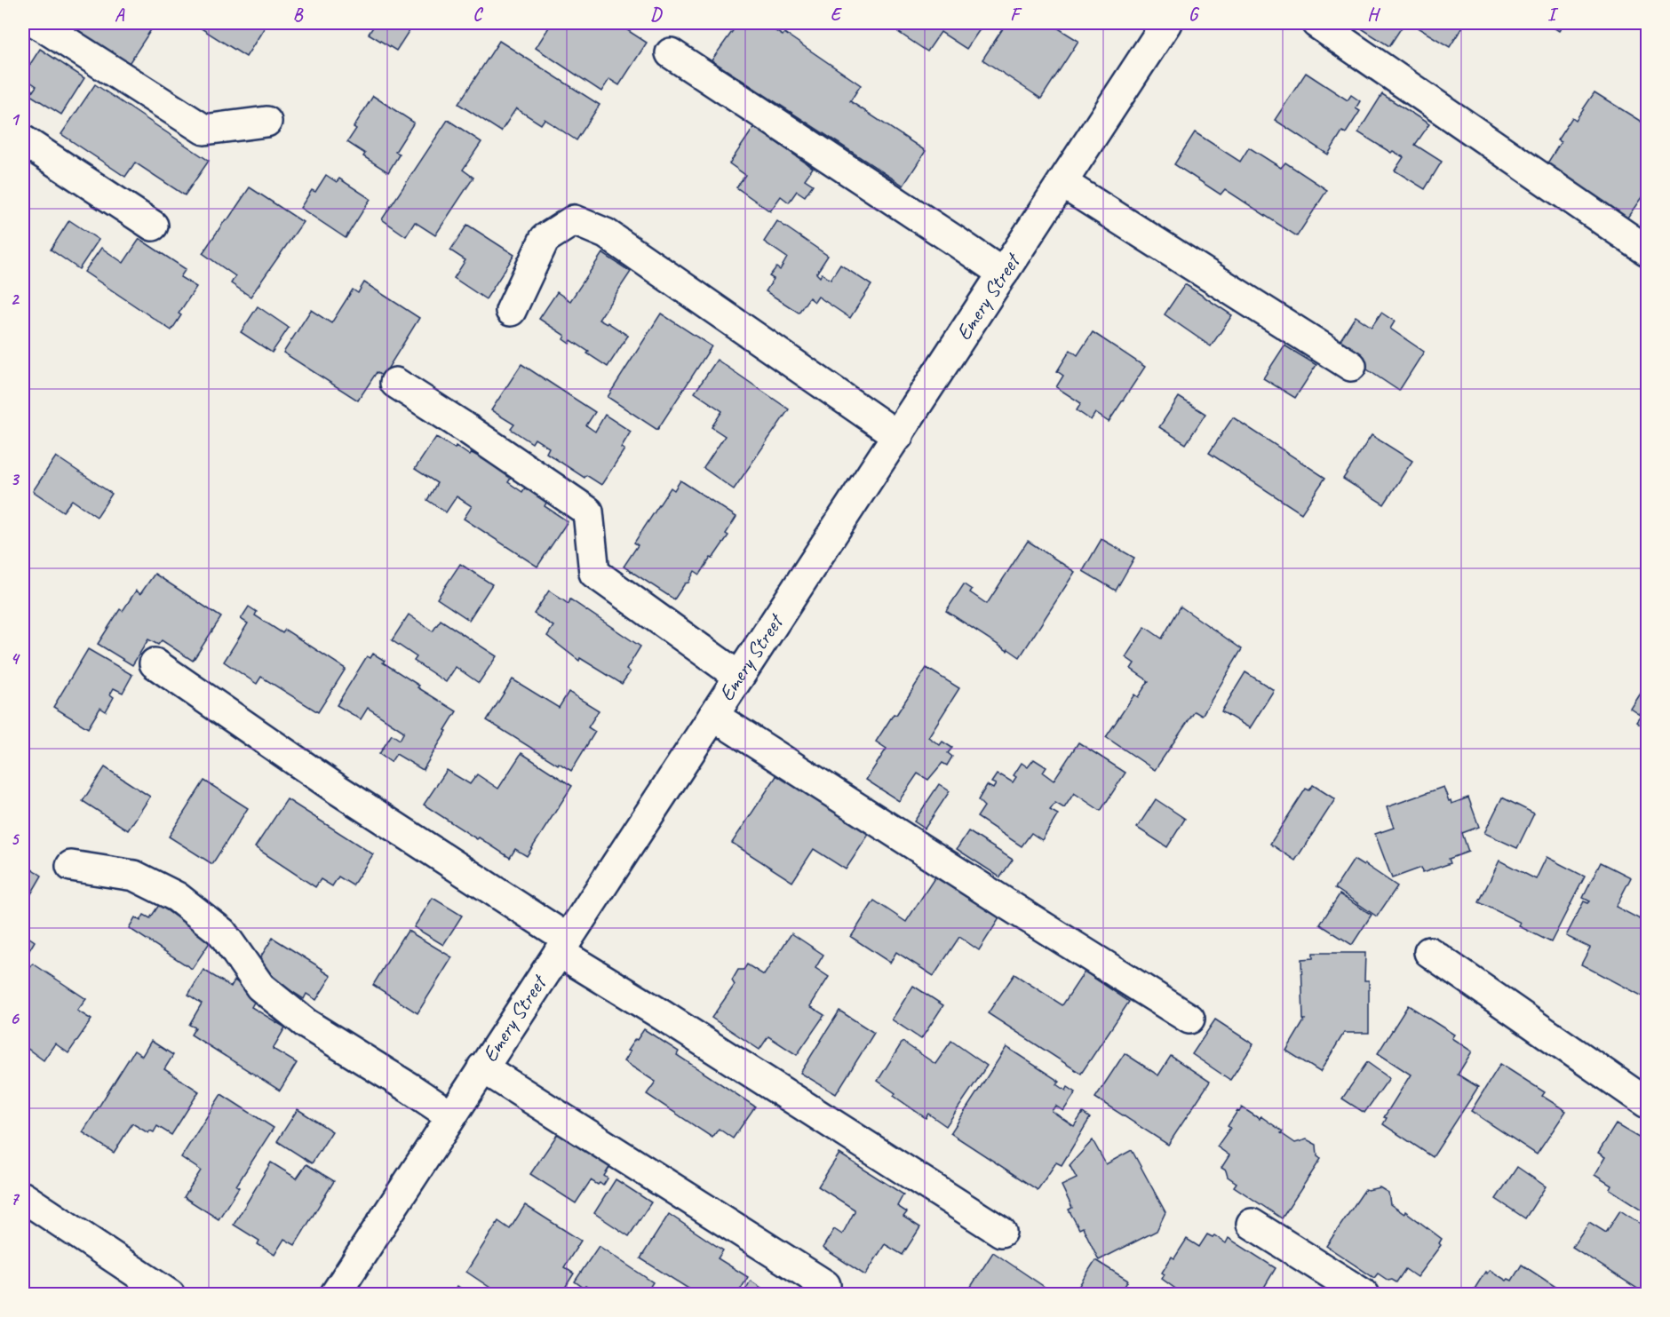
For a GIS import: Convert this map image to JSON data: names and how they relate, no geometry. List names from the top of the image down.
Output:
{
  "streets": {
    "street": ["Emery Street"]
  },
  "grid": {
    "columns": [
      "A",
      "B",
      "C",
      "D",
      "E",
      "F",
      "G",
      "H",
      "I"
    ],
    "rows": [
      "1",
      "2",
      "3",
      "4",
      "5",
      "6",
      "7"
    ]
  }
}
